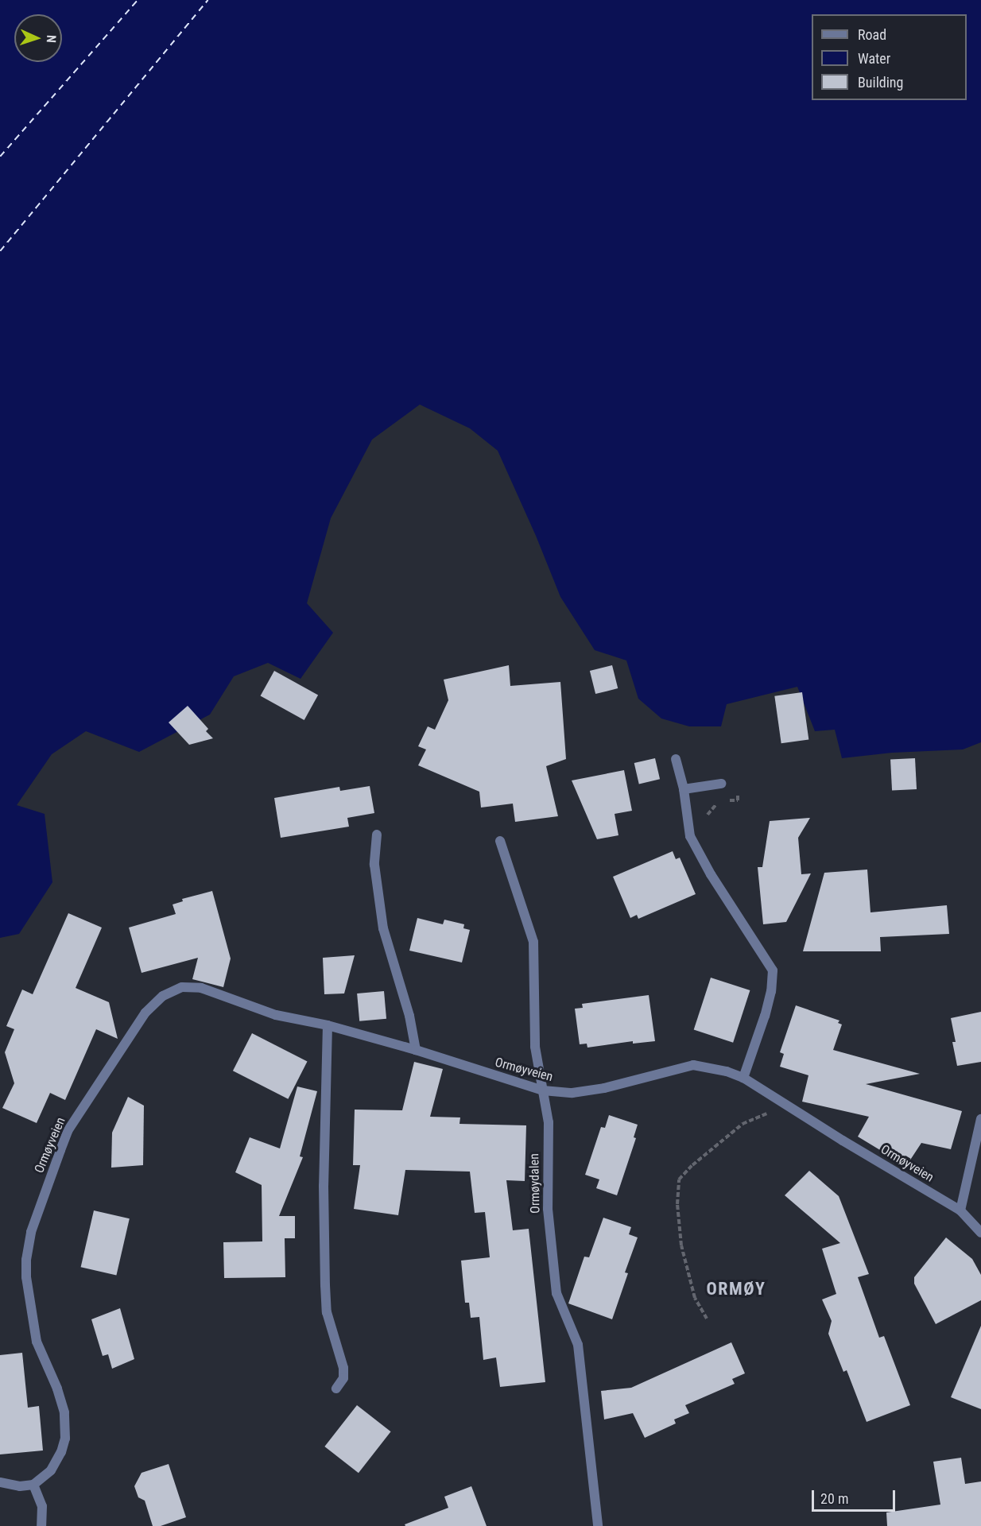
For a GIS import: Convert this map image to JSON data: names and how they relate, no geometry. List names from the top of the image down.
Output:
{
  "streets": {
    "street": ["Ormøyveien", "Ormøydalen"]
  },
  "crossings": [
    ["Ormøyveien", "Ormøydalen"]
  ],
  "districts": ["ORMØY"],
  "legend": ["Road", "Water", "Building"],
  "scale_bar": "20 m",
  "north": "right"
}
